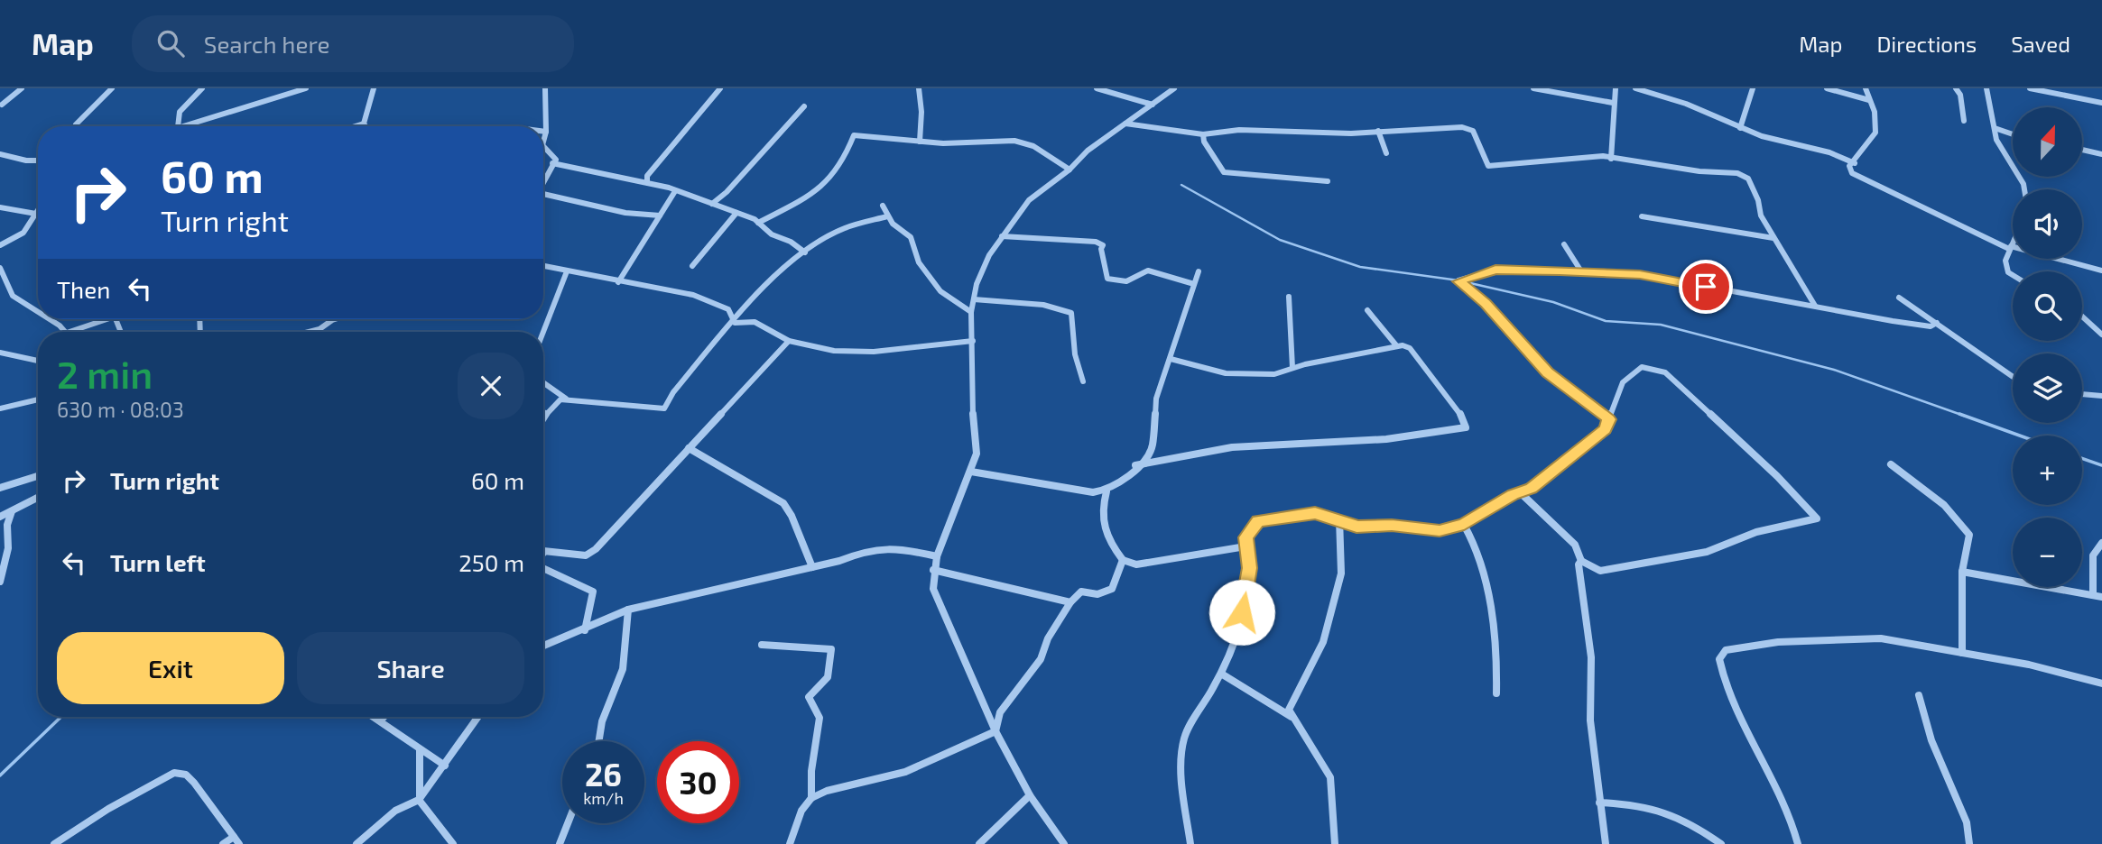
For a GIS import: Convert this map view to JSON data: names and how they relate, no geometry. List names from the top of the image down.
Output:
{
  "north": "top",
  "page": {
    "header": "Map",
    "search": "Search here",
    "nav": ["Map", "Directions", "Saved"],
    "map_buttons": ["+", "−"],
    "turn": ["60 m", "Turn right"],
    "then": "Then",
    "heading": ["2 min", "630 m · 08:03"],
    "list": [
      {
        "name": "Turn right",
        "value": "60 m"
      },
      {
        "name": "Turn left",
        "value": "250 m"
      }
    ],
    "buttons": ["Exit", "Share"],
    "speed": "26 km/h",
    "limit": "30"
  }
}
